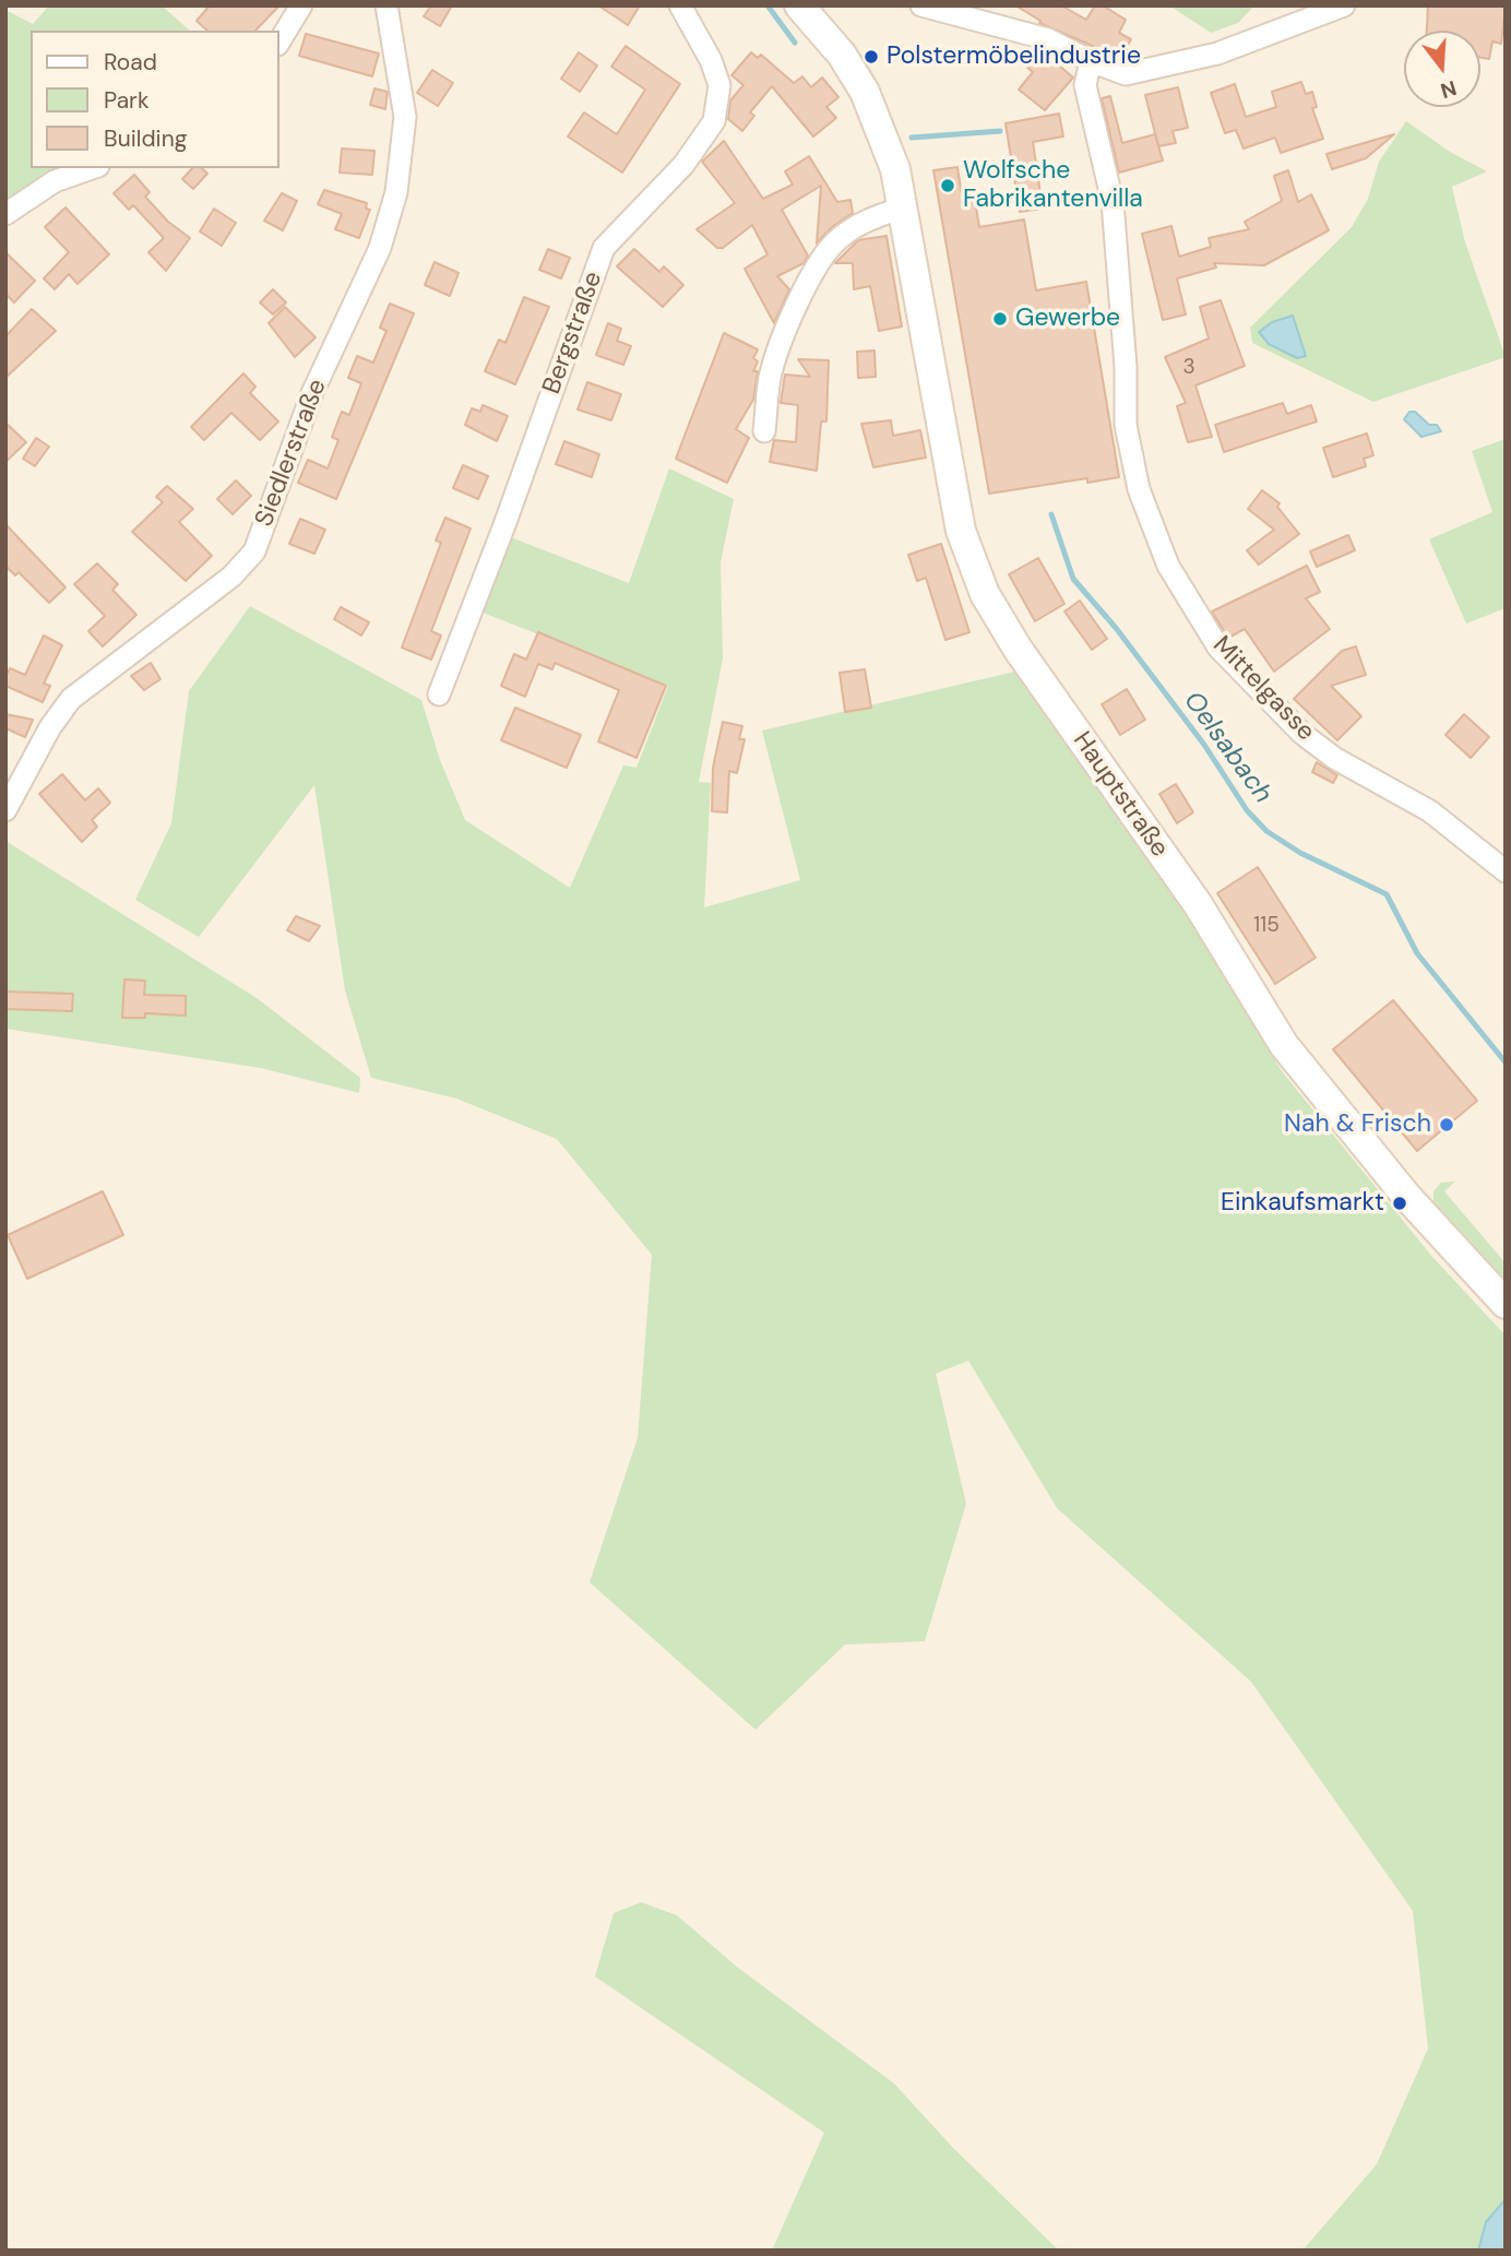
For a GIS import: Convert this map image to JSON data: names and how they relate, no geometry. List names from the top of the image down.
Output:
{
  "streets": {
    "main road": ["Hauptstraße"],
    "street": ["Bergstraße", "Siedlerstraße", "Mittelgasse"]
  },
  "water": ["Oelsabach"],
  "places": [
    "Polstermöbelindustrie",
    "Wolfsche Fabrikantenvilla",
    "Gewerbe",
    "Nah & Frisch",
    "Einkaufsmarkt"
  ],
  "house_numbers": ["3", "115"],
  "legend": ["Road", "Park", "Building"],
  "north": "bottom"
}
